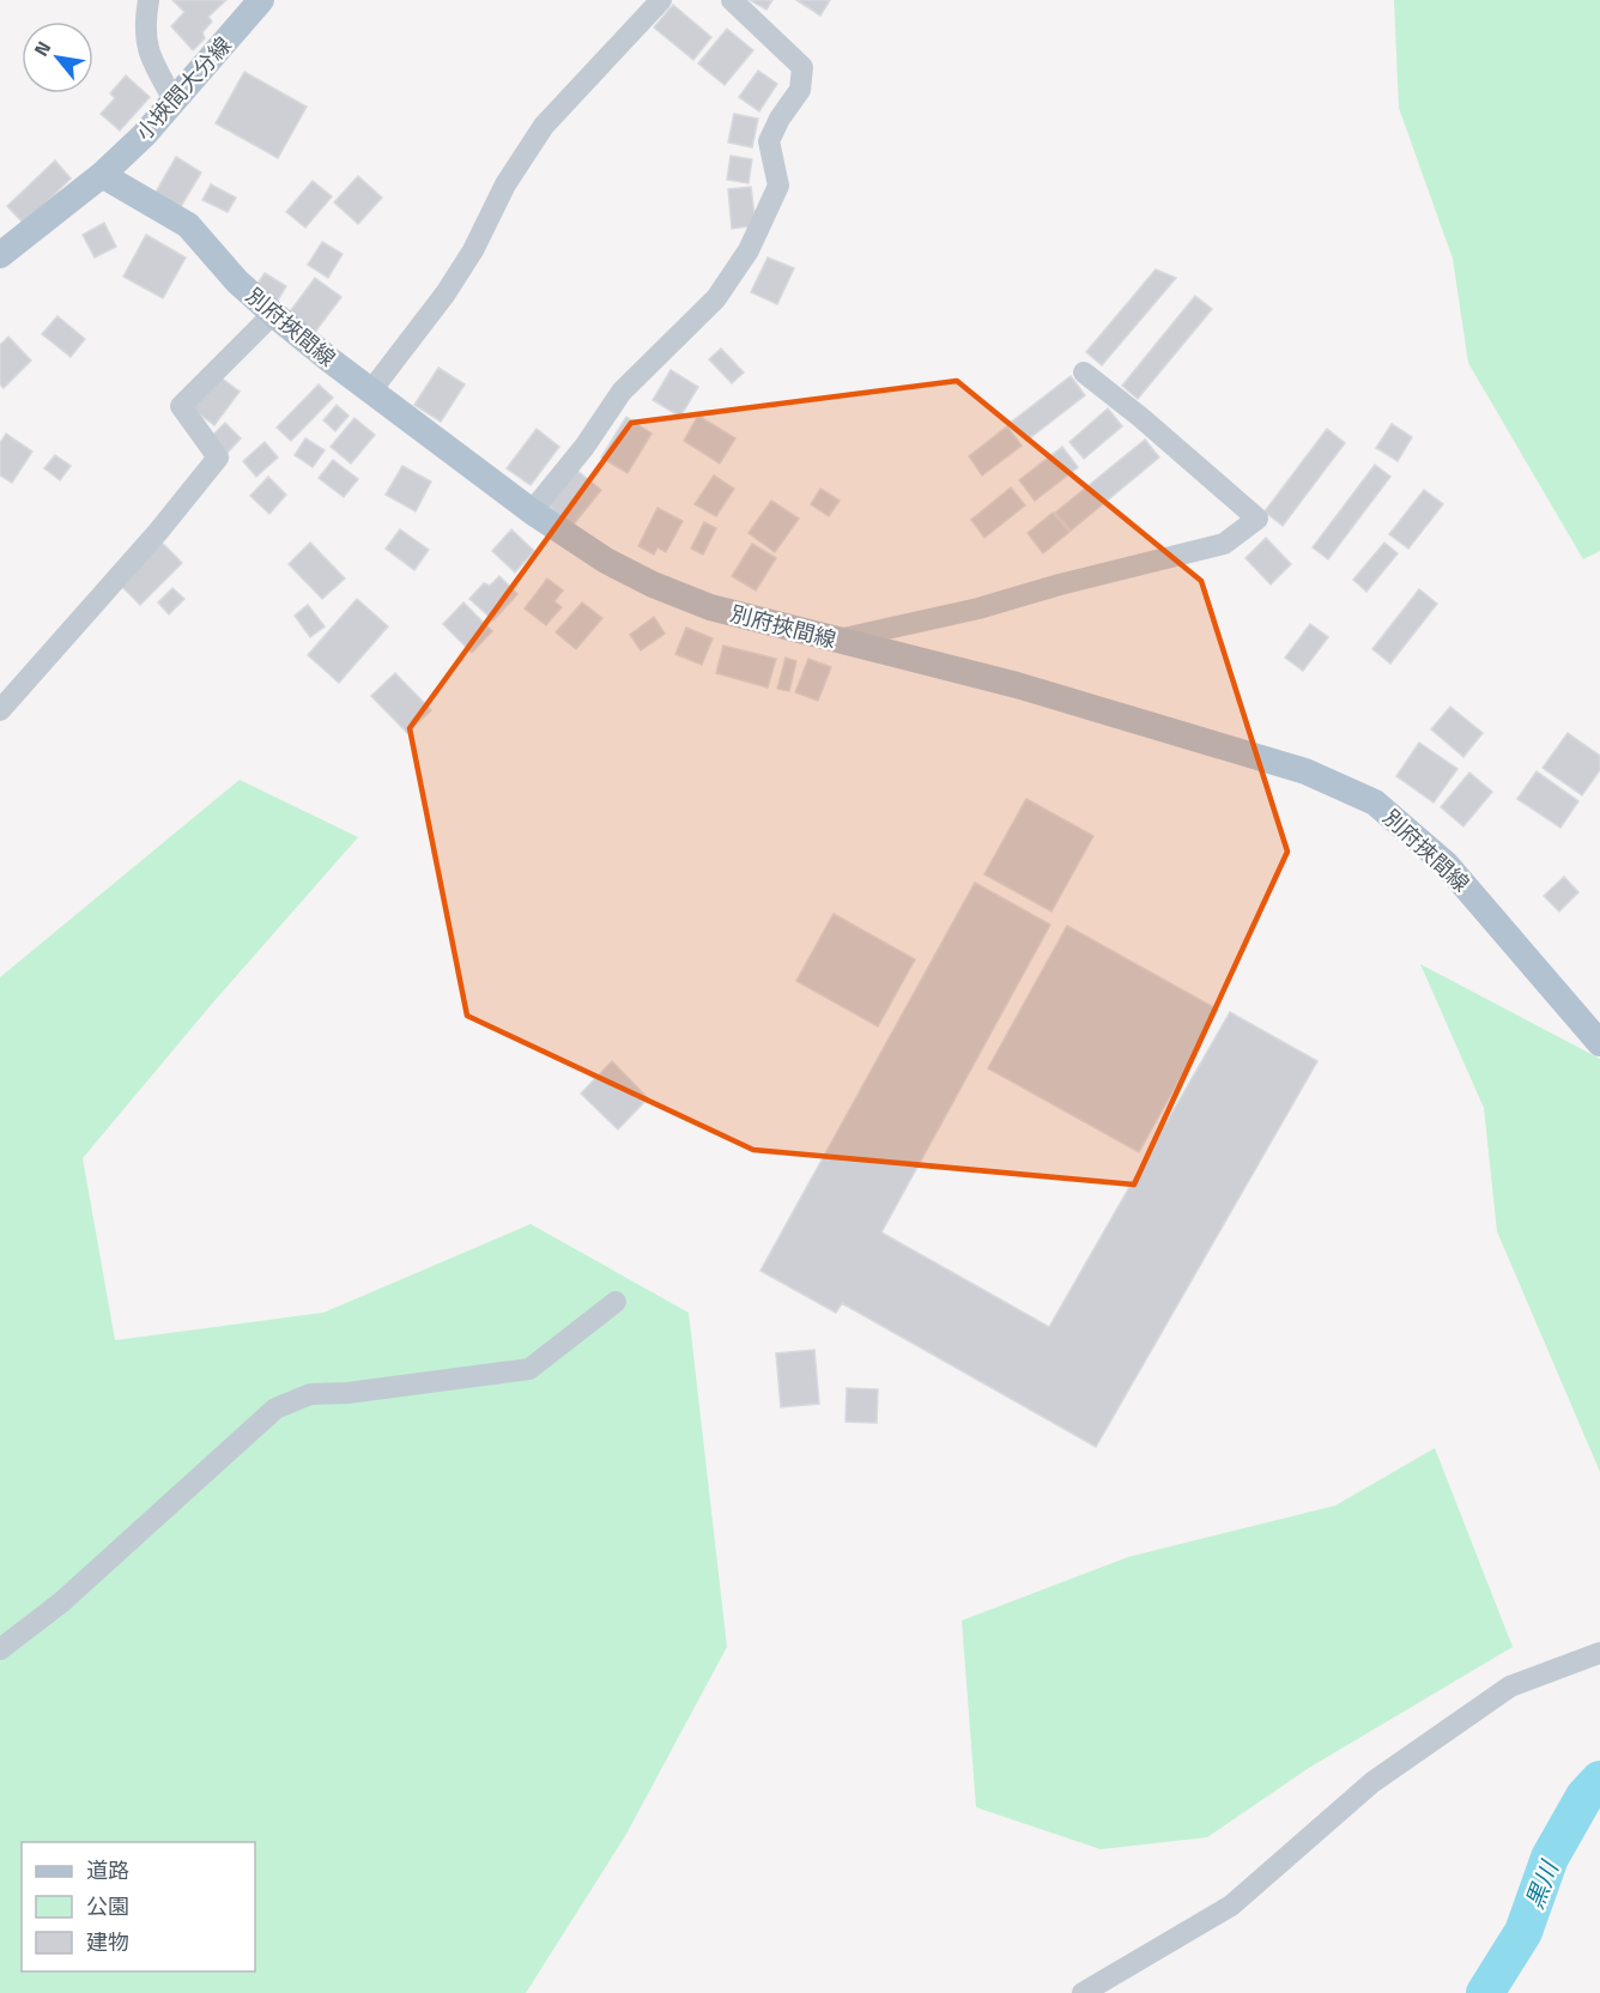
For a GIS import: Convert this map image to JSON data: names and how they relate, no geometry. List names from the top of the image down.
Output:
{
  "streets": {
    "main road": ["小挾間大分線", "別府挾間線"]
  },
  "crossings": [
    ["小挾間大分線", "別府挾間線"]
  ],
  "water": ["黒川"],
  "legend": ["道路", "公園", "建物"],
  "north": "top left"
}
